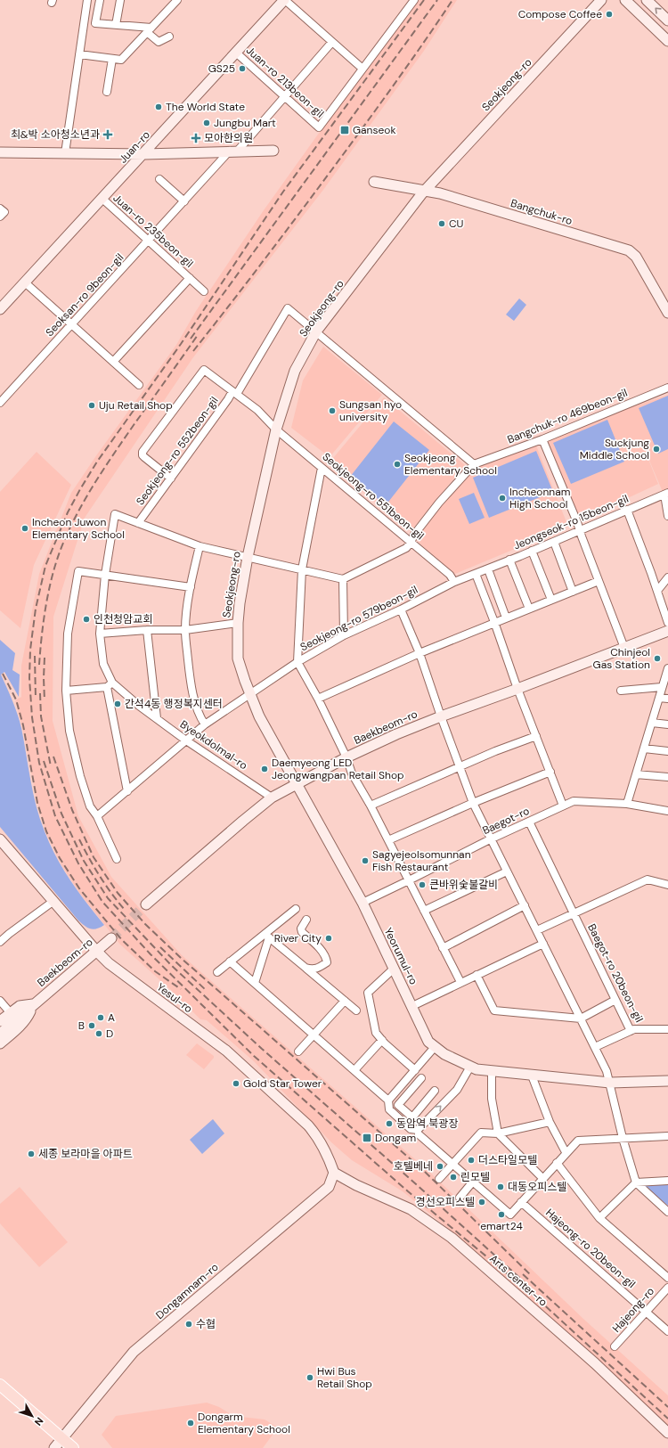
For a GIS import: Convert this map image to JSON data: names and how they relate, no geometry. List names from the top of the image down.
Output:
{
  "streets": {
    "main road": [
      "Seokjeong-ro",
      "Juan-ro",
      "Bangchuk-ro",
      "Baekbeom-ro",
      "Yeorumul-ro",
      "Yesul-ro",
      "Arts center-ro",
      "Dongamnam-ro"
    ],
    "street": [
      "Juan-ro 213beon-gil",
      "Juan-ro 235beon-gil",
      "Seoksan-ro 9beon-gil",
      "Bangchuk-ro 469beon-gil",
      "Seokjeong-ro 552beon-gil",
      "Seokjeong-ro 551beon-gil",
      "Jeongseok-ro 15beon-gil",
      "Seokjeong-ro 579beon-gil",
      "Byeokdolmal-ro",
      "Baegot-ro",
      "Baegot-ro 20beon-gil",
      "Hajeong-ro 20beon-gil",
      "Hajeong-ro"
    ]
  },
  "crossings": [
    ["Juan-ro 213beon-gil", "Juan-ro"],
    ["Juan-ro 213beon-gil", "Seoksan-ro 9beon-gil"],
    ["Seokjeong-ro", "Bangchuk-ro"],
    ["Seokjeong-ro", "Seokjeong-ro 552beon-gil"],
    ["Seokjeong-ro", "Seokjeong-ro 551beon-gil"],
    ["Seokjeong-ro", "Seokjeong-ro 579beon-gil"],
    ["Seokjeong-ro", "Baekbeom-ro"],
    ["Seokjeong-ro", "Yeorumul-ro"],
    ["Juan-ro", "Juan-ro 235beon-gil"],
    ["Juan-ro 235beon-gil", "Seoksan-ro 9beon-gil"],
    ["Seokjeong-ro 552beon-gil", "Seokjeong-ro 551beon-gil"],
    ["Seokjeong-ro 552beon-gil", "Byeokdolmal-ro"],
    ["Seokjeong-ro 551beon-gil", "Seokjeong-ro 579beon-gil"],
    ["Jeongseok-ro 15beon-gil", "Seokjeong-ro 579beon-gil"],
    ["Seokjeong-ro 579beon-gil", "Byeokdolmal-ro"],
    ["Baekbeom-ro", "Byeokdolmal-ro"],
    ["Baekbeom-ro", "Yeorumul-ro"],
    ["Baekbeom-ro", "Yesul-ro"],
    ["Baegot-ro", "Yeorumul-ro"],
    ["Baegot-ro", "Baegot-ro 20beon-gil"],
    ["Yesul-ro", "Arts center-ro"],
    ["Yesul-ro", "Dongamnam-ro"],
    ["Hajeong-ro 20beon-gil", "Hajeong-ro"],
    ["Arts center-ro", "Dongamnam-ro"]
  ],
  "places": {
    "other": [
      "Compose Coffee",
      "GS25",
      "The World State",
      "Jungbu Mart",
      "CU",
      "Uju Retail Shop",
      "Sungsan hyo university",
      "Suckjung Middle School",
      "Seokjeong Elementary School",
      "Incheonnam High School",
      "Incheon Juwon Elementary School",
      "인천청암교회",
      "Chinjeol Gas Station",
      "간석4동 행정복지센터",
      "Daemyeong LED Jeongwangpan Retail Shop",
      "Sagyejeolsomunnan Fish Restaurant",
      "큰바위숯불갈비",
      "River City",
      "A",
      "B",
      "D",
      "Gold Star Tower",
      "동암역 북광장",
      "세종 보라마을 아파트",
      "더스타일모텔",
      "호텔베네",
      "린모텔",
      "대동오피스텔",
      "경선오피스텔",
      "emart24",
      "수협",
      "Hwi Bus Retail Shop",
      "Dongarm Elementary School"
    ],
    "transit": ["Ganseok", "Dongam"],
    "health": ["최&박 소아청소년과", "모아한의원"]
  },
  "north": "bottom right"
}
